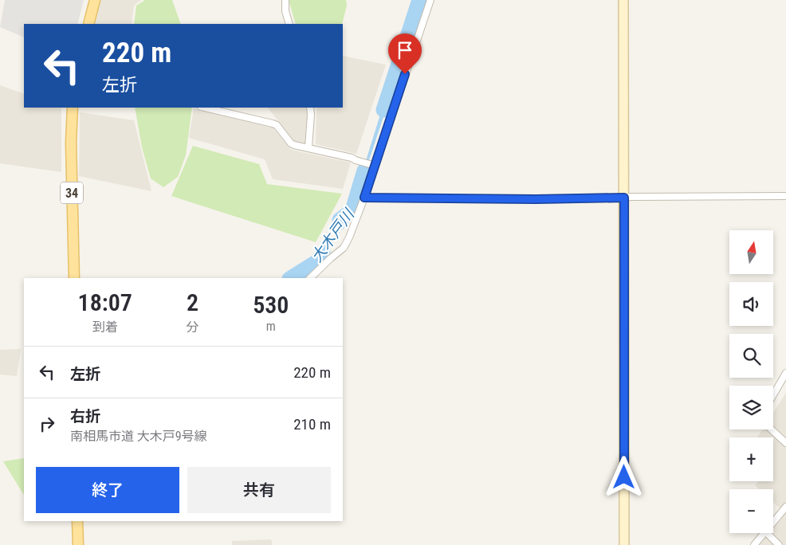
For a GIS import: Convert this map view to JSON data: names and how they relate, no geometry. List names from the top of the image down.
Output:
{
  "streets": {
    "main road": ["34"]
  },
  "water": ["大木戸川"],
  "north": "top",
  "page": {
    "turn": ["220 m", "左折"],
    "map_buttons": ["+", "−"],
    "eta": [
      "18:07",
      "到着",
      "2",
      "分",
      "530",
      "m"
    ],
    "list": [
      {
        "name": "左折",
        "value": "220 m"
      },
      {
        "name": "右折",
        "note": "南相馬市道 大木戸9号線",
        "value": "210 m"
      }
    ],
    "buttons": ["終了", "共有"]
  }
}
